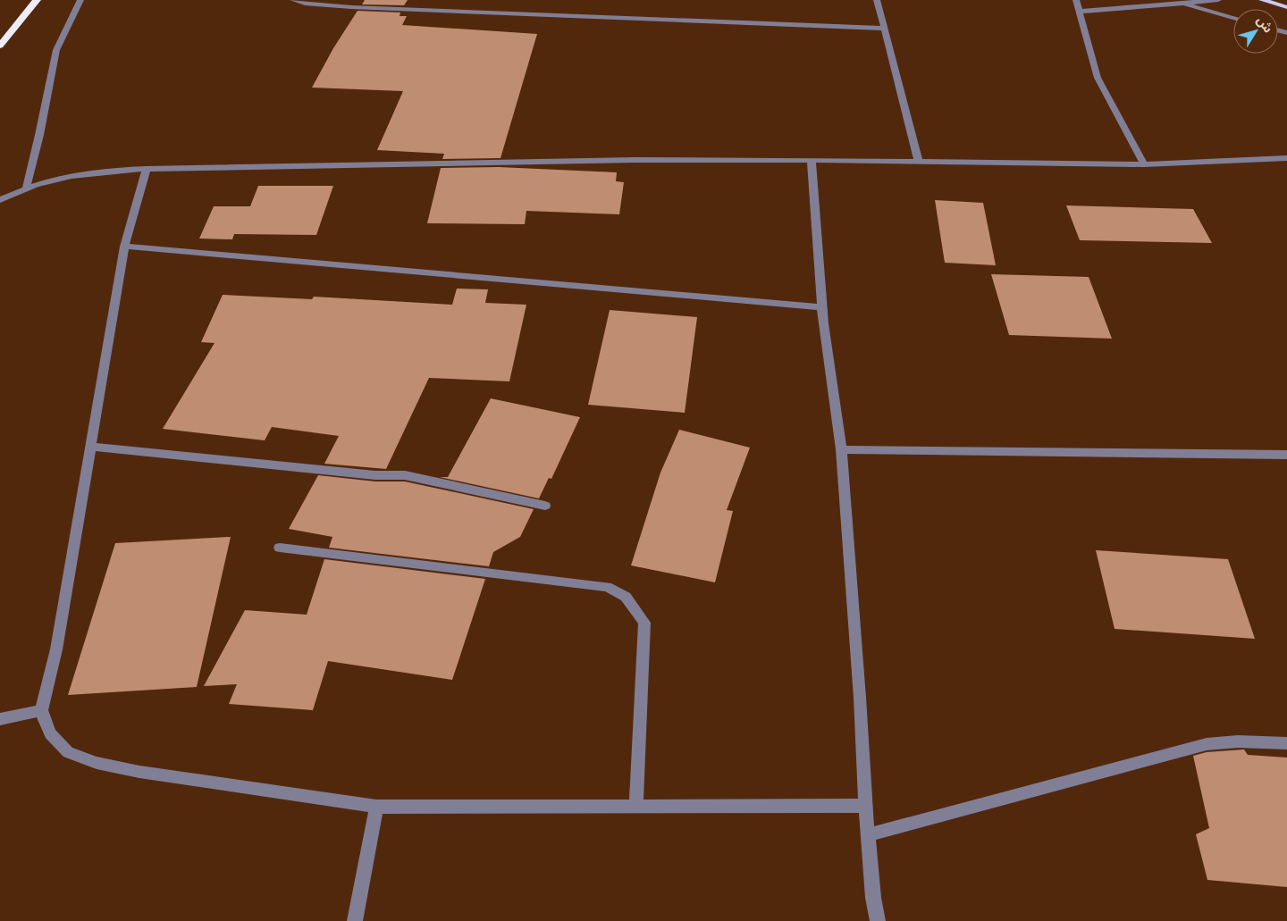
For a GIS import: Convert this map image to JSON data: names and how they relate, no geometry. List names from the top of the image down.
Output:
{
  "north": "top right"
}
